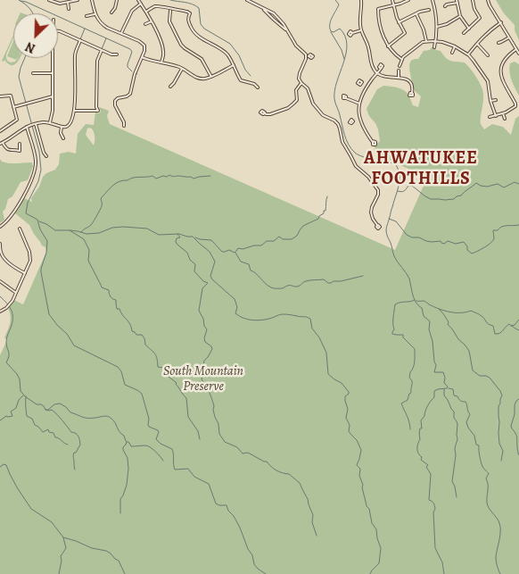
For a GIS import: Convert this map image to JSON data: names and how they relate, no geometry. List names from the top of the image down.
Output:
{
  "districts": ["AHWATUKEE FOOTHILLS"],
  "parks": ["South Mountain Preserve"],
  "north": "bottom left"
}
